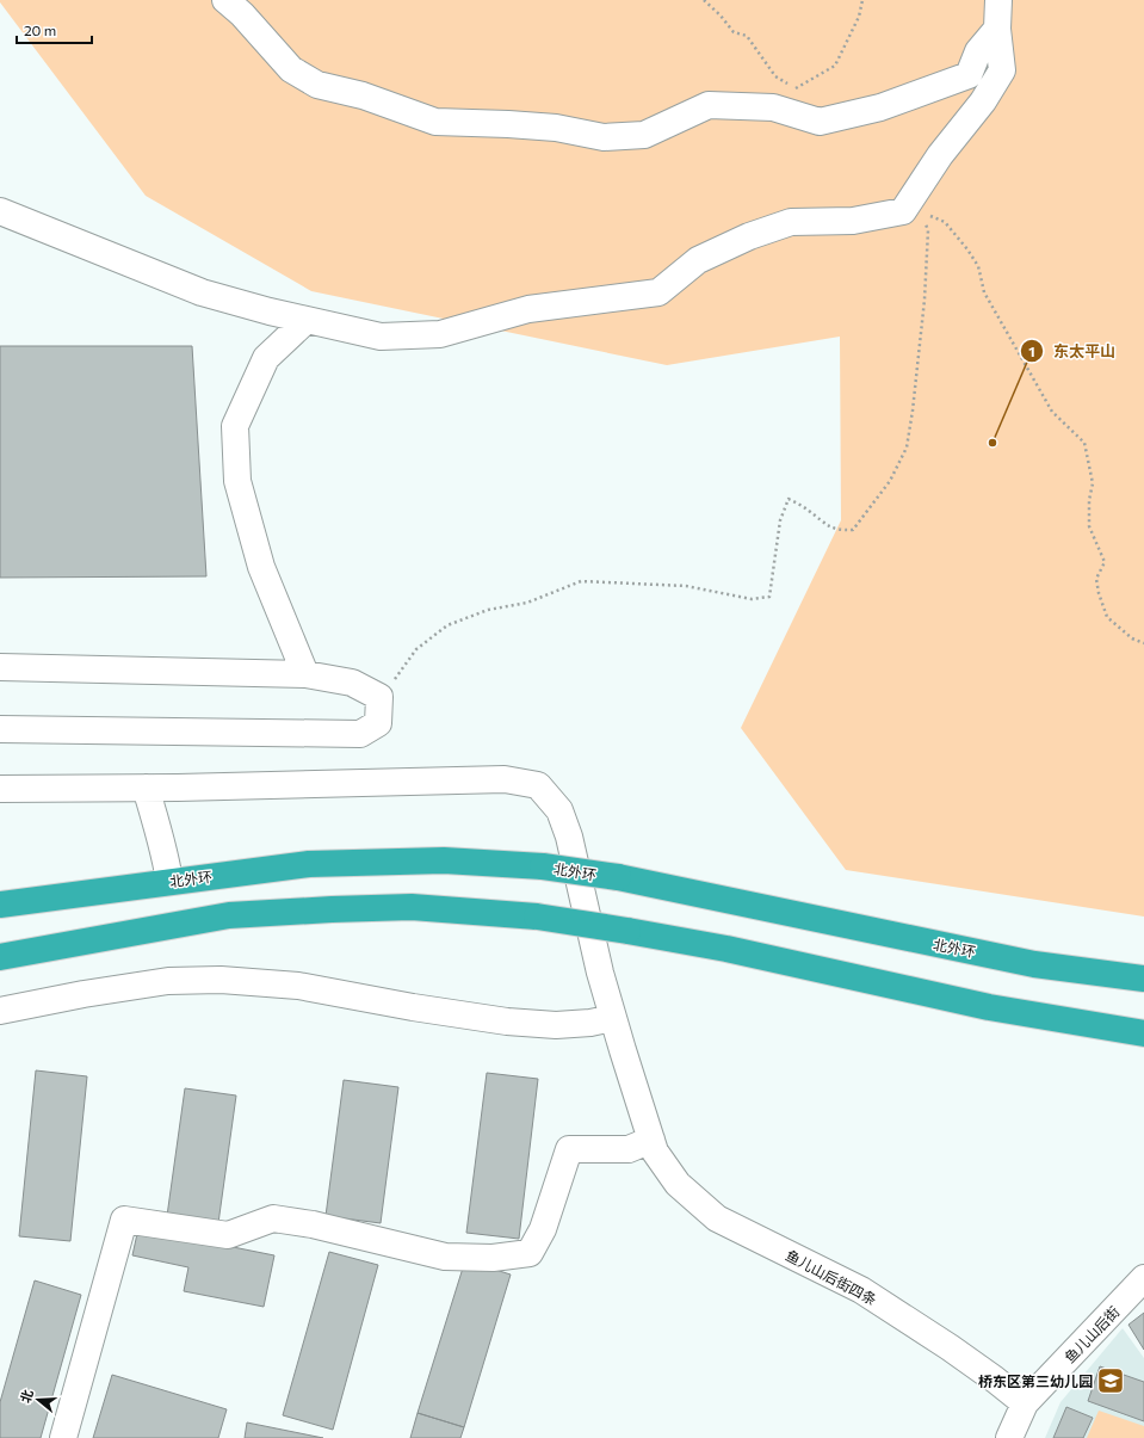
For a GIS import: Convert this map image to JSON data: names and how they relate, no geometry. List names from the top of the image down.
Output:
{
  "streets": {
    "highway": ["北外环"],
    "street": ["鱼儿山后街四条", "鱼儿山后街"]
  },
  "crossings": [
    ["鱼儿山后街四条", "鱼儿山后街"]
  ],
  "places": {
    "other": ["东太平山"],
    "school or university": ["桥东区第三幼儿园"]
  },
  "scale_bar": "20 m",
  "north": "left"
}
